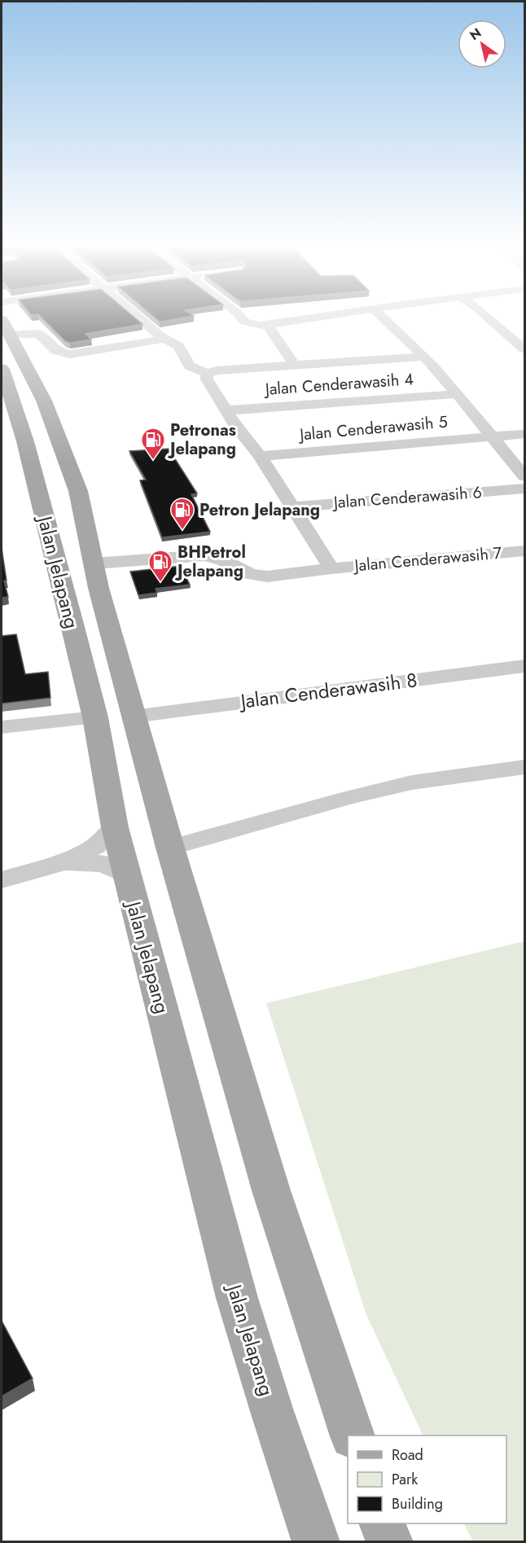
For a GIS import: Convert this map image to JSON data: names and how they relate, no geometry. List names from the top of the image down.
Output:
{
  "streets": {
    "main road": ["Jalan Jelapang"],
    "street": [
      "Jalan Cenderawasih 4",
      "Jalan Cenderawasih 5",
      "Jalan Cenderawasih 6",
      "Jalan Cenderawasih 7",
      "Jalan Cenderawasih 8"
    ]
  },
  "crossings": [
    ["Jalan Cenderawasih 7", "Jalan Jelapang"],
    ["Jalan Jelapang", "Jalan Cenderawasih 8"]
  ],
  "places": {
    "fuel station": ["Petronas Jelapang", "Petron Jelapang", "BHPetrol Jelapang"]
  },
  "legend": ["Road", "Park", "Building"],
  "north": "top left"
}
